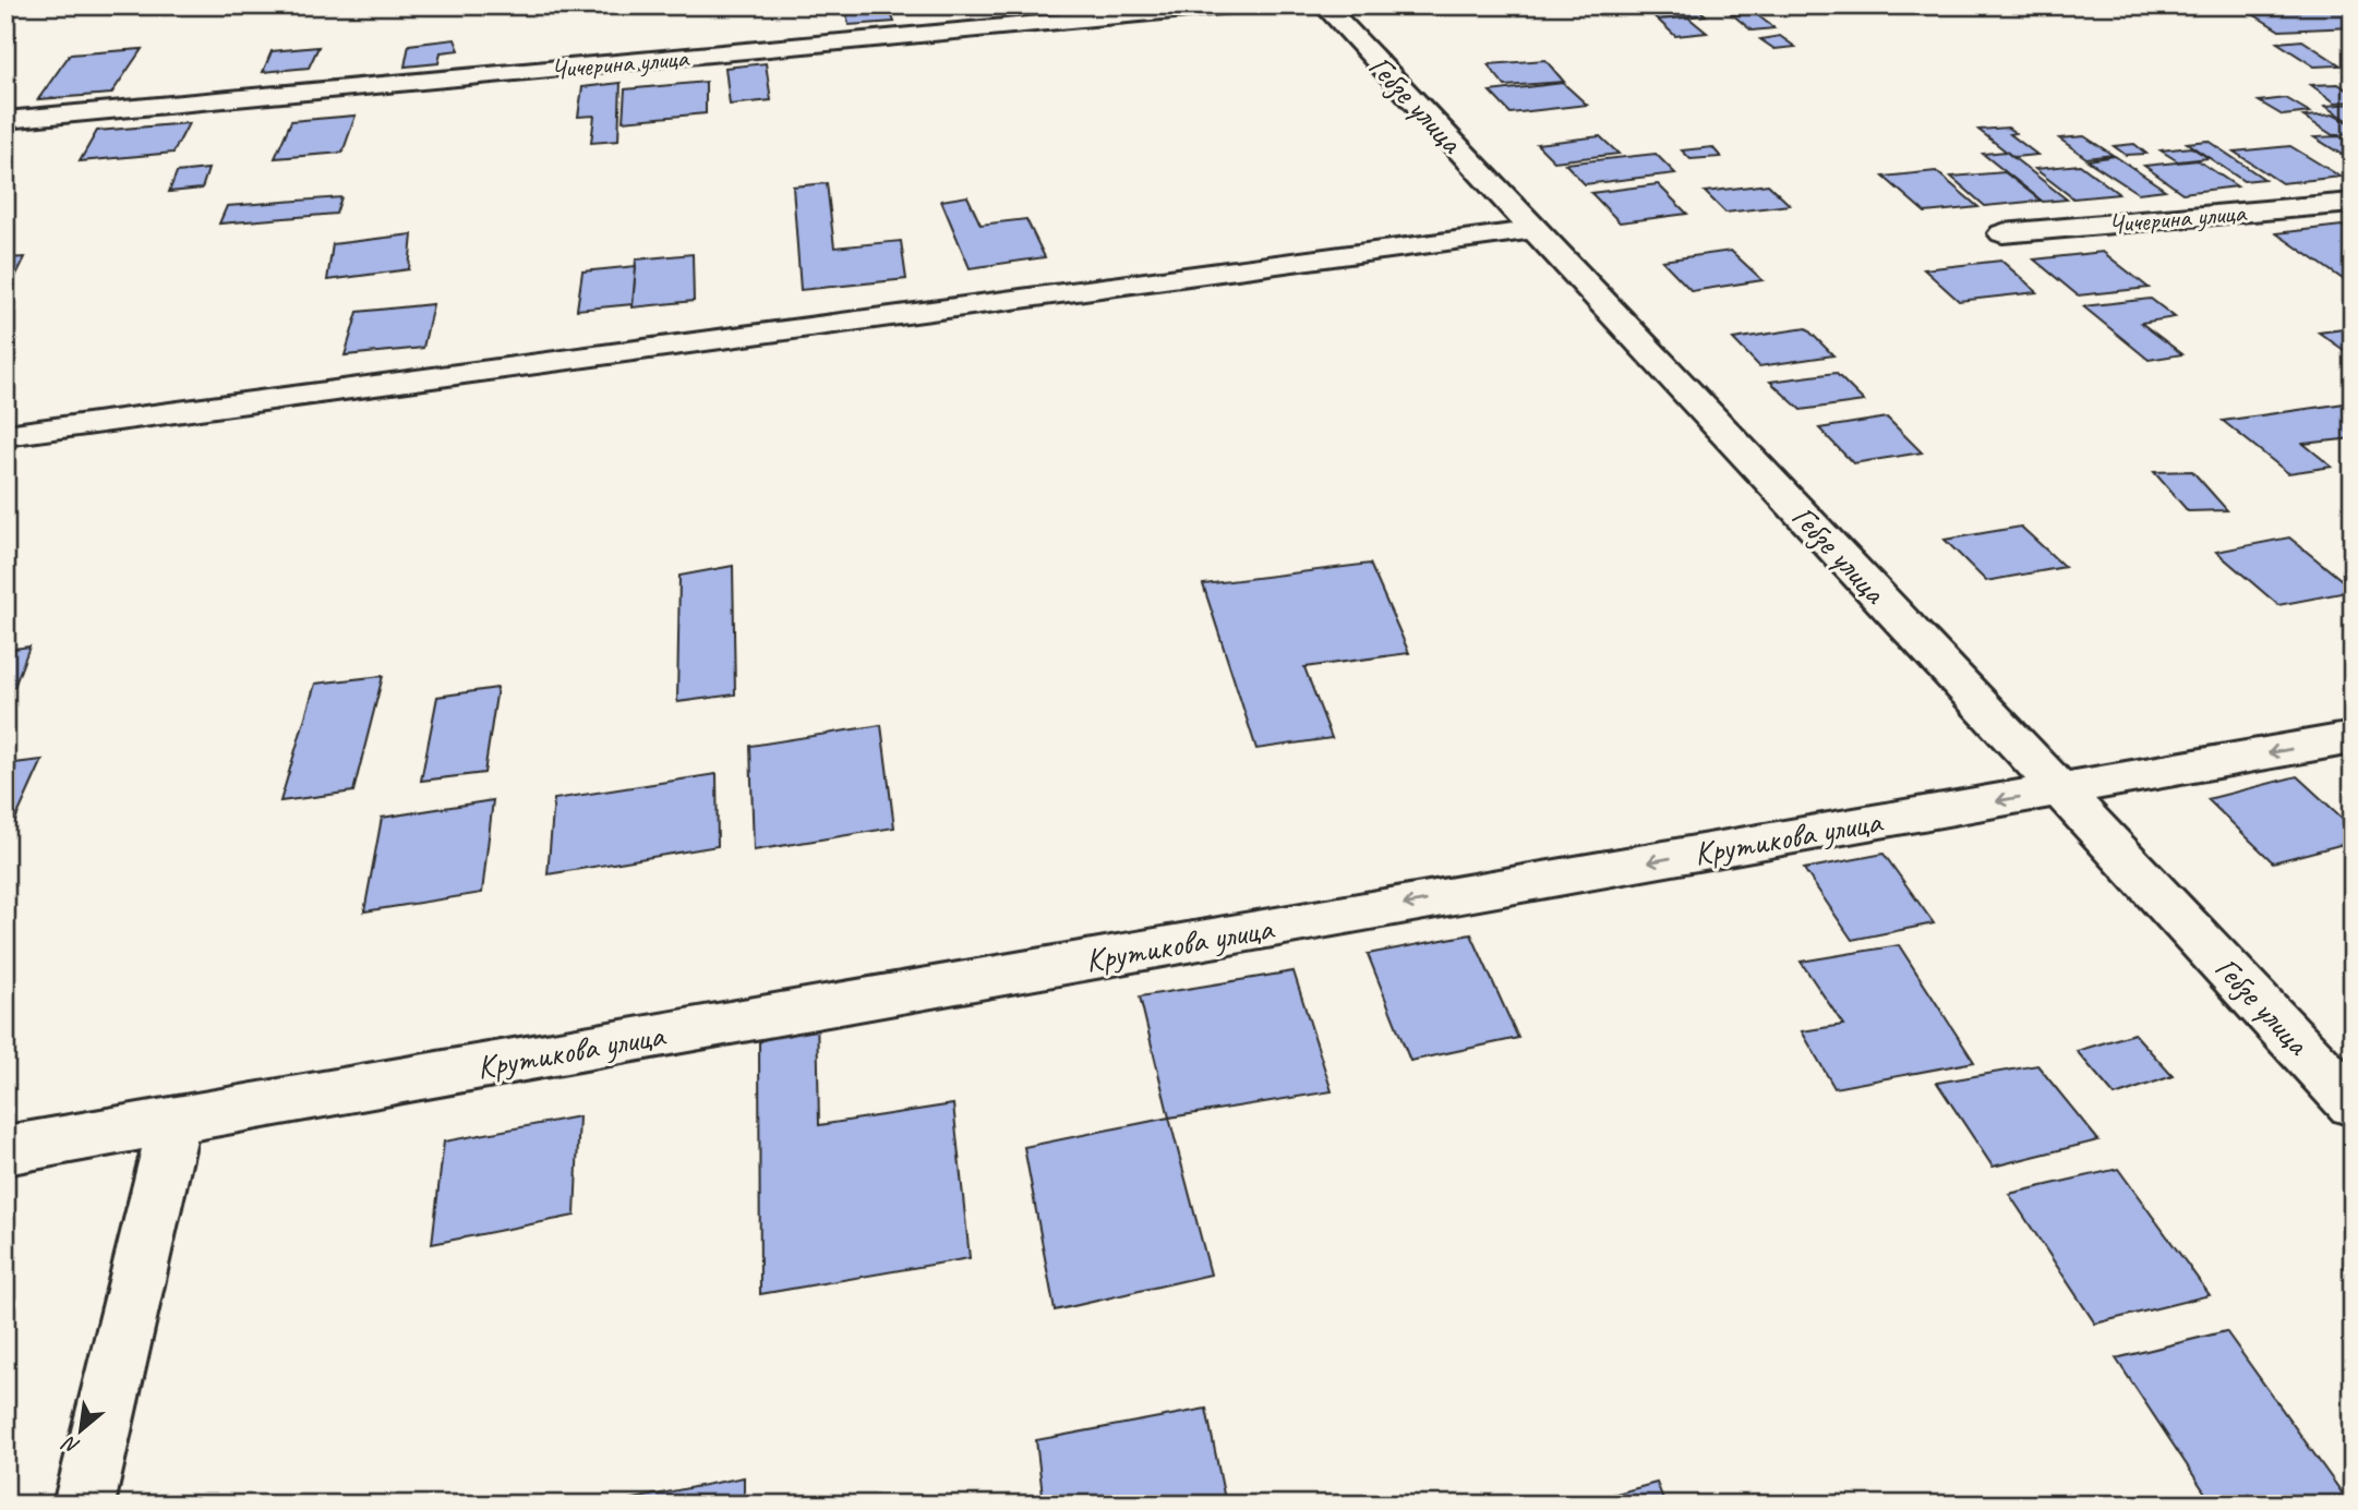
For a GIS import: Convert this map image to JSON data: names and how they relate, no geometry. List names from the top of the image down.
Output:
{
  "streets": {
    "street": ["Чичерина улица", "Гебзе улица", "Крутикова улица"]
  },
  "crossings": [
    ["Гебзе улица", "Крутикова улица"]
  ],
  "one_way": ["Крутикова улица"],
  "north": "bottom left"
}
